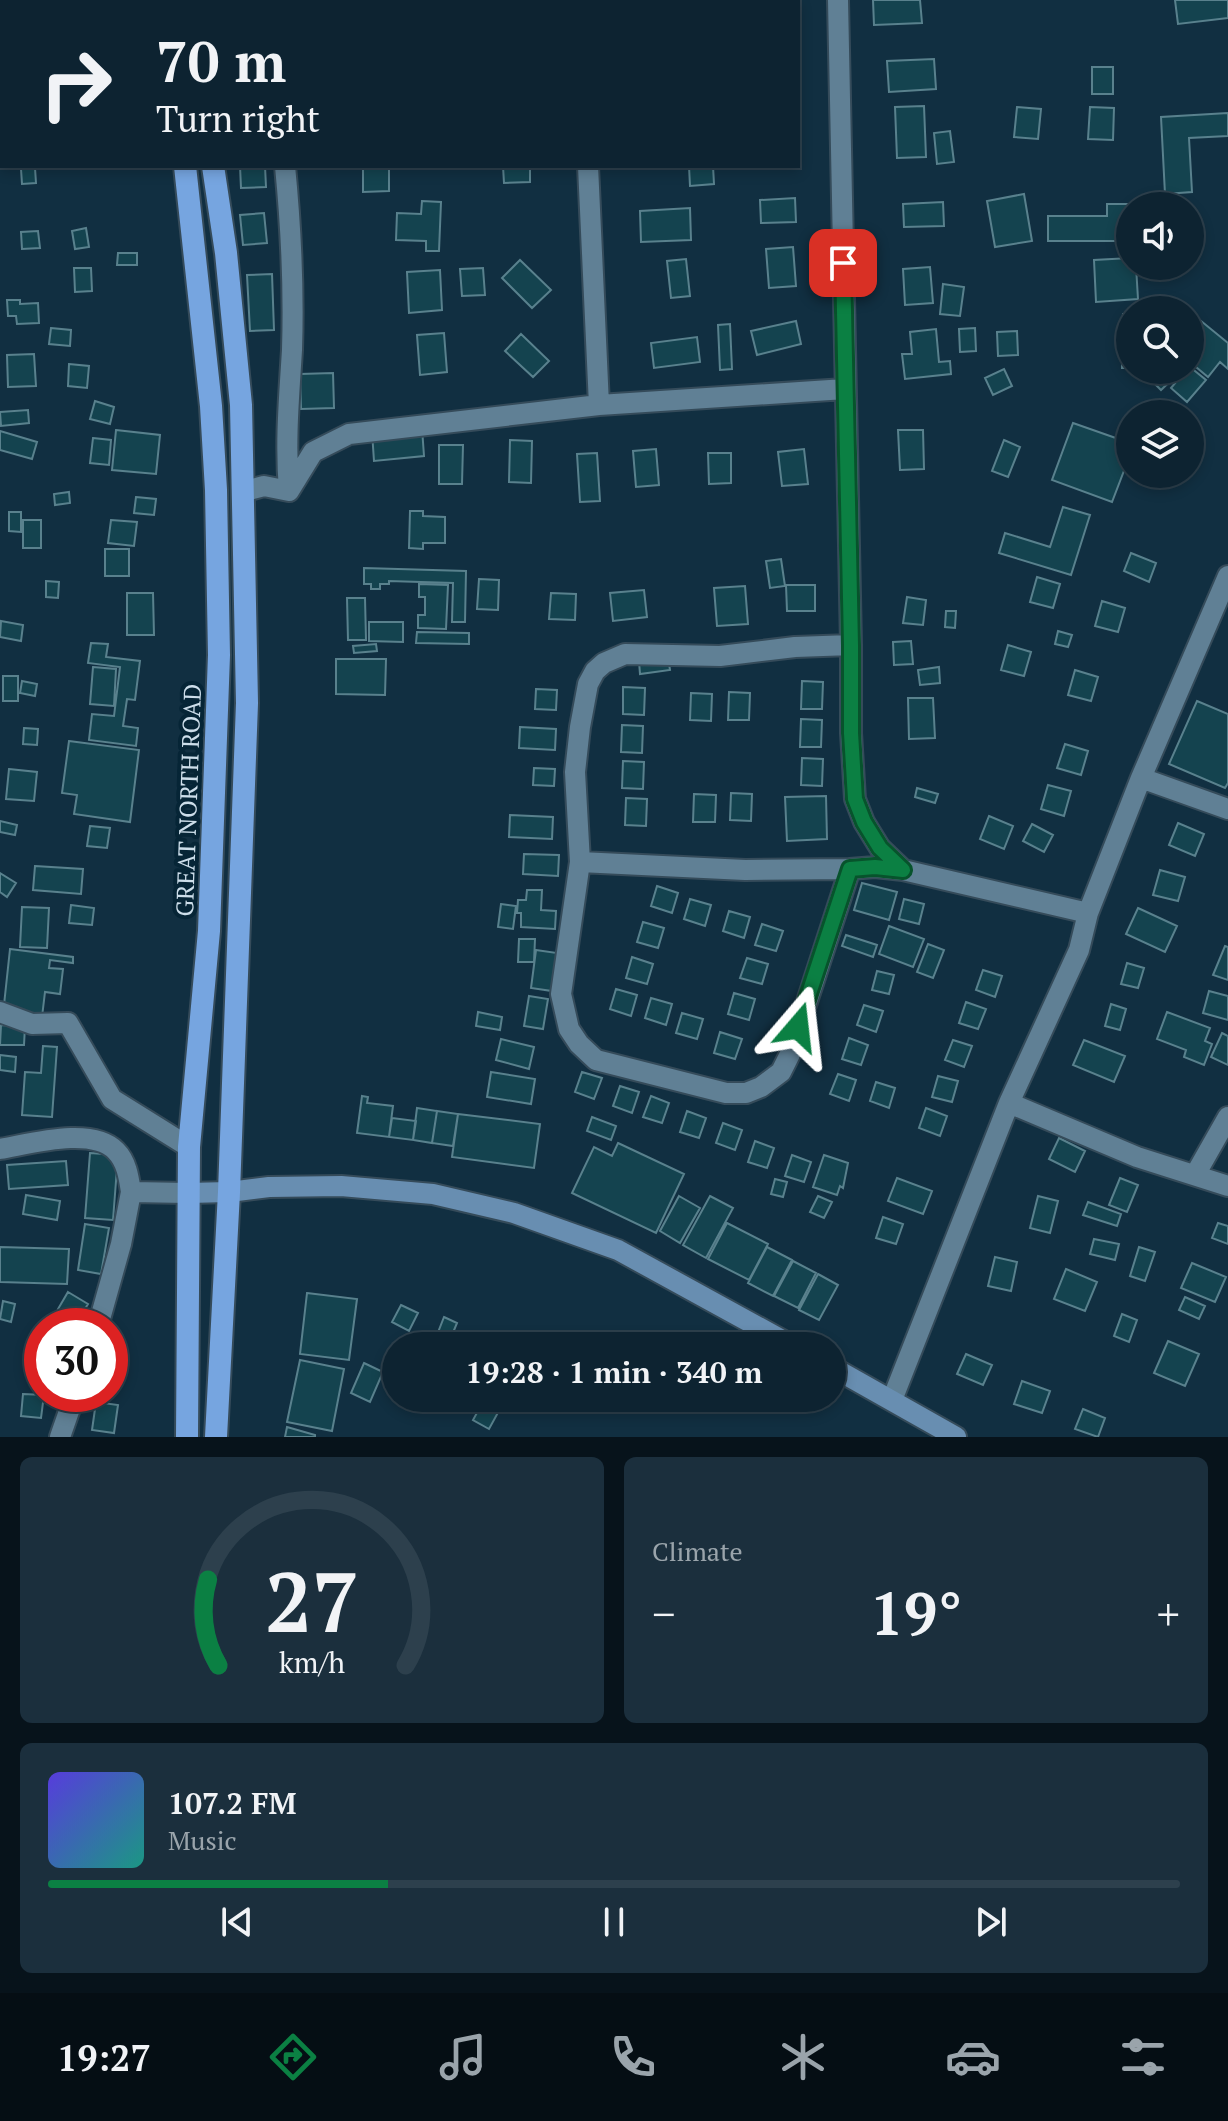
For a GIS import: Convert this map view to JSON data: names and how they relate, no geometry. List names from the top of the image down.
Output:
{
  "streets": {
    "highway": ["GREAT NORTH ROAD"]
  },
  "page": {
    "turn": ["70 m", "Turn right"],
    "limit": "30",
    "trip": "19:28 · 1 min · 340 m",
    "tile": "Climate",
    "heat": ["−", "19°", "+"],
    "song": ["107.2 FM", "Music"],
    "tabs": "19:27",
    "gauge": ["27", "km/h"]
  }
}
